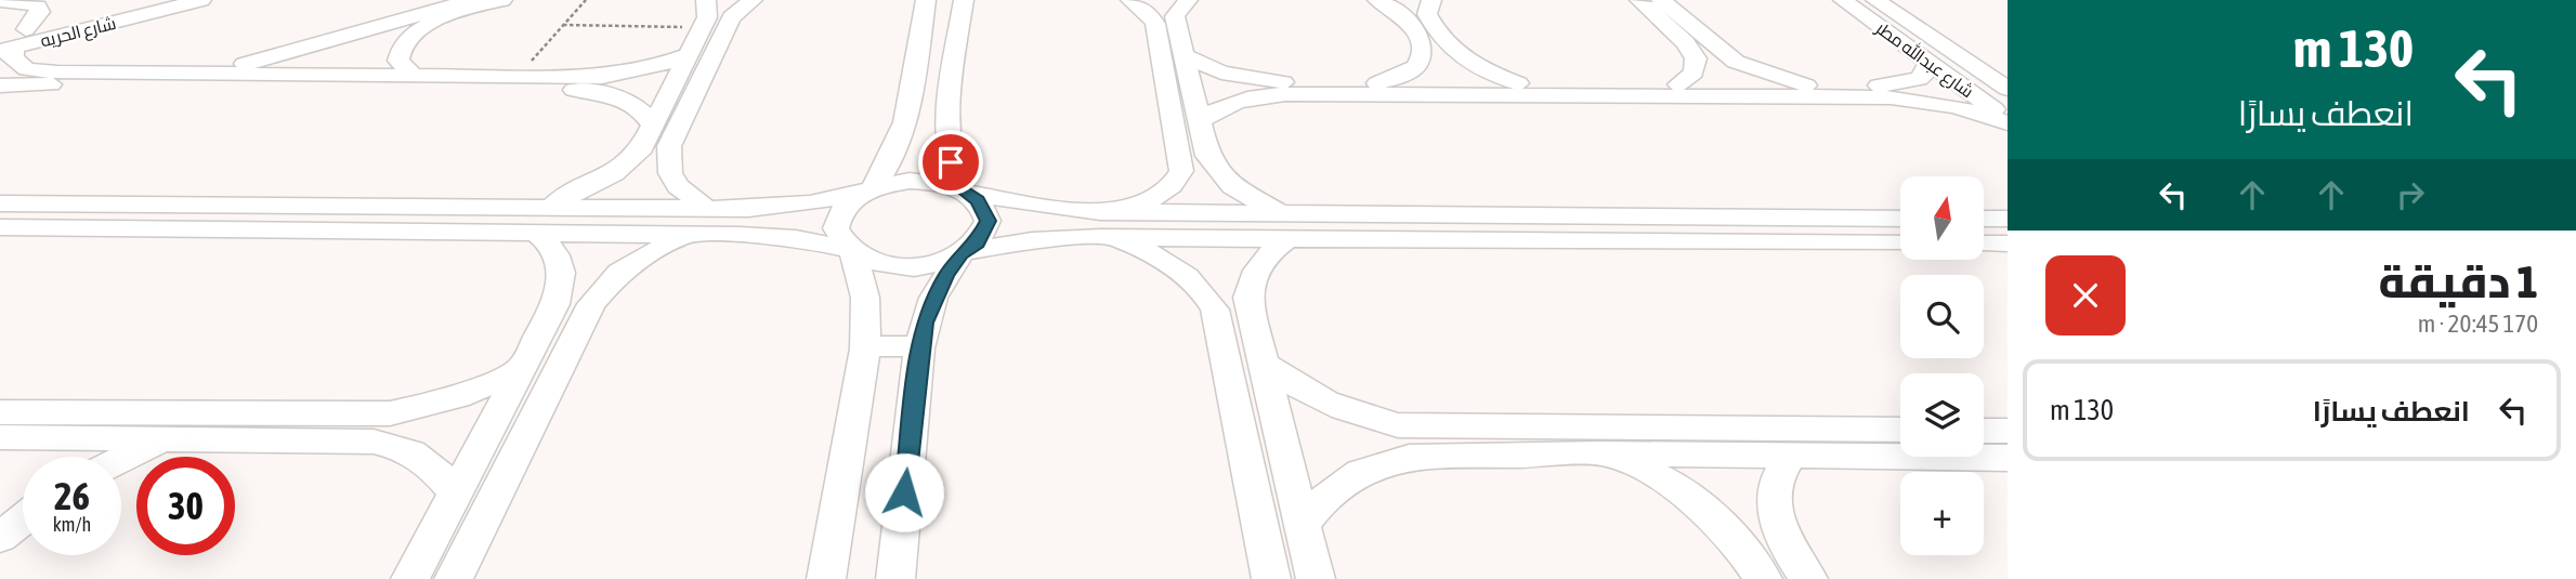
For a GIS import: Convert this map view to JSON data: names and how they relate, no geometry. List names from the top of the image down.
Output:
{
  "streets": {
    "street": ["شارع الحريه", "شارع عبدالله مطر"]
  },
  "north": "top",
  "page": {
    "turn": ["130 m", "انعطف يسارًا"],
    "map_buttons": "+",
    "heading": ["1 دقيقة", "170 m · 20:45"],
    "list": [
      {
        "name": "انعطف يسارًا",
        "value": "130 m"
      }
    ],
    "speed": "26 km/h",
    "limit": "30"
  }
}
